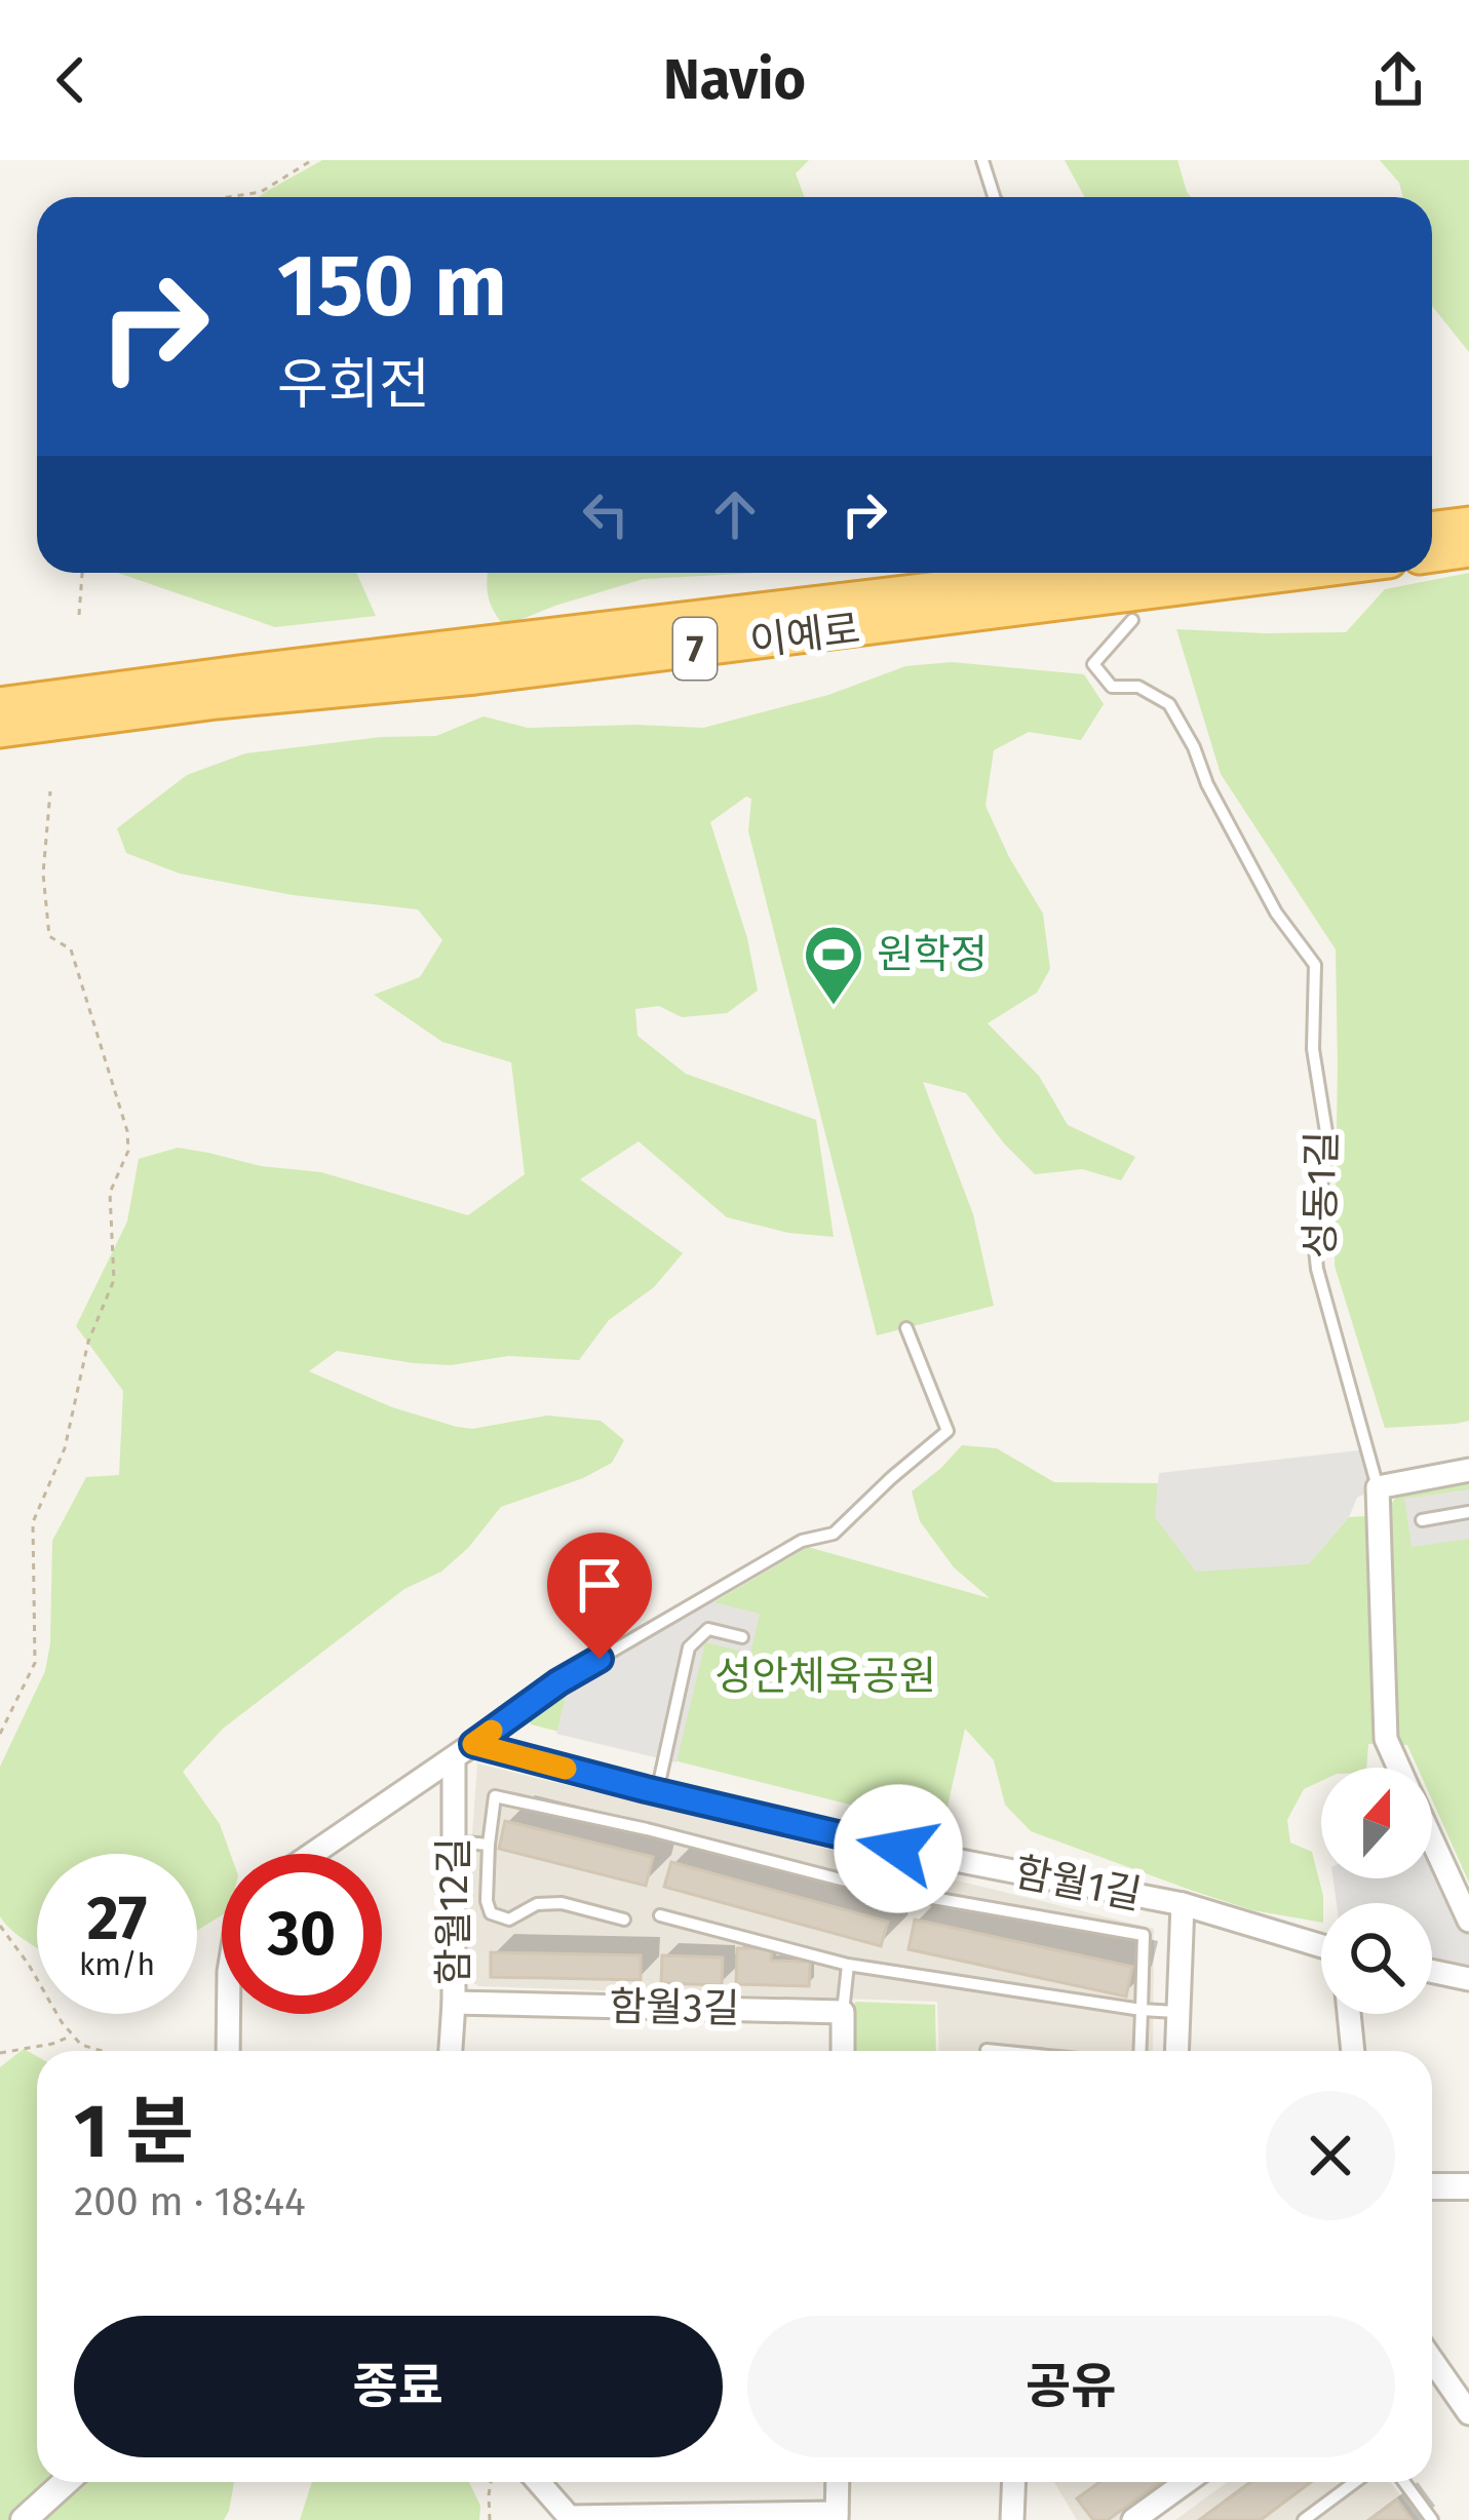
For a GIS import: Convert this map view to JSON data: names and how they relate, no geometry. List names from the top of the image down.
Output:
{
  "streets": {
    "highway": ["이예로", "7"],
    "street": [
      "성동1길",
      "함월1길",
      "함월12길",
      "함월3길"
    ]
  },
  "crossings": [
    ["함월12길", "함월3길"]
  ],
  "parks": ["성안체육공원"],
  "places": {
    "sports": ["원학정"]
  },
  "north": "top",
  "page": {
    "header": "Navio",
    "turn": ["150 m", "우회전"],
    "speed": "27 km/h",
    "limit": "30",
    "heading": ["1 분", "200 m · 18:44"],
    "buttons": ["종료", "공유"]
  }
}
